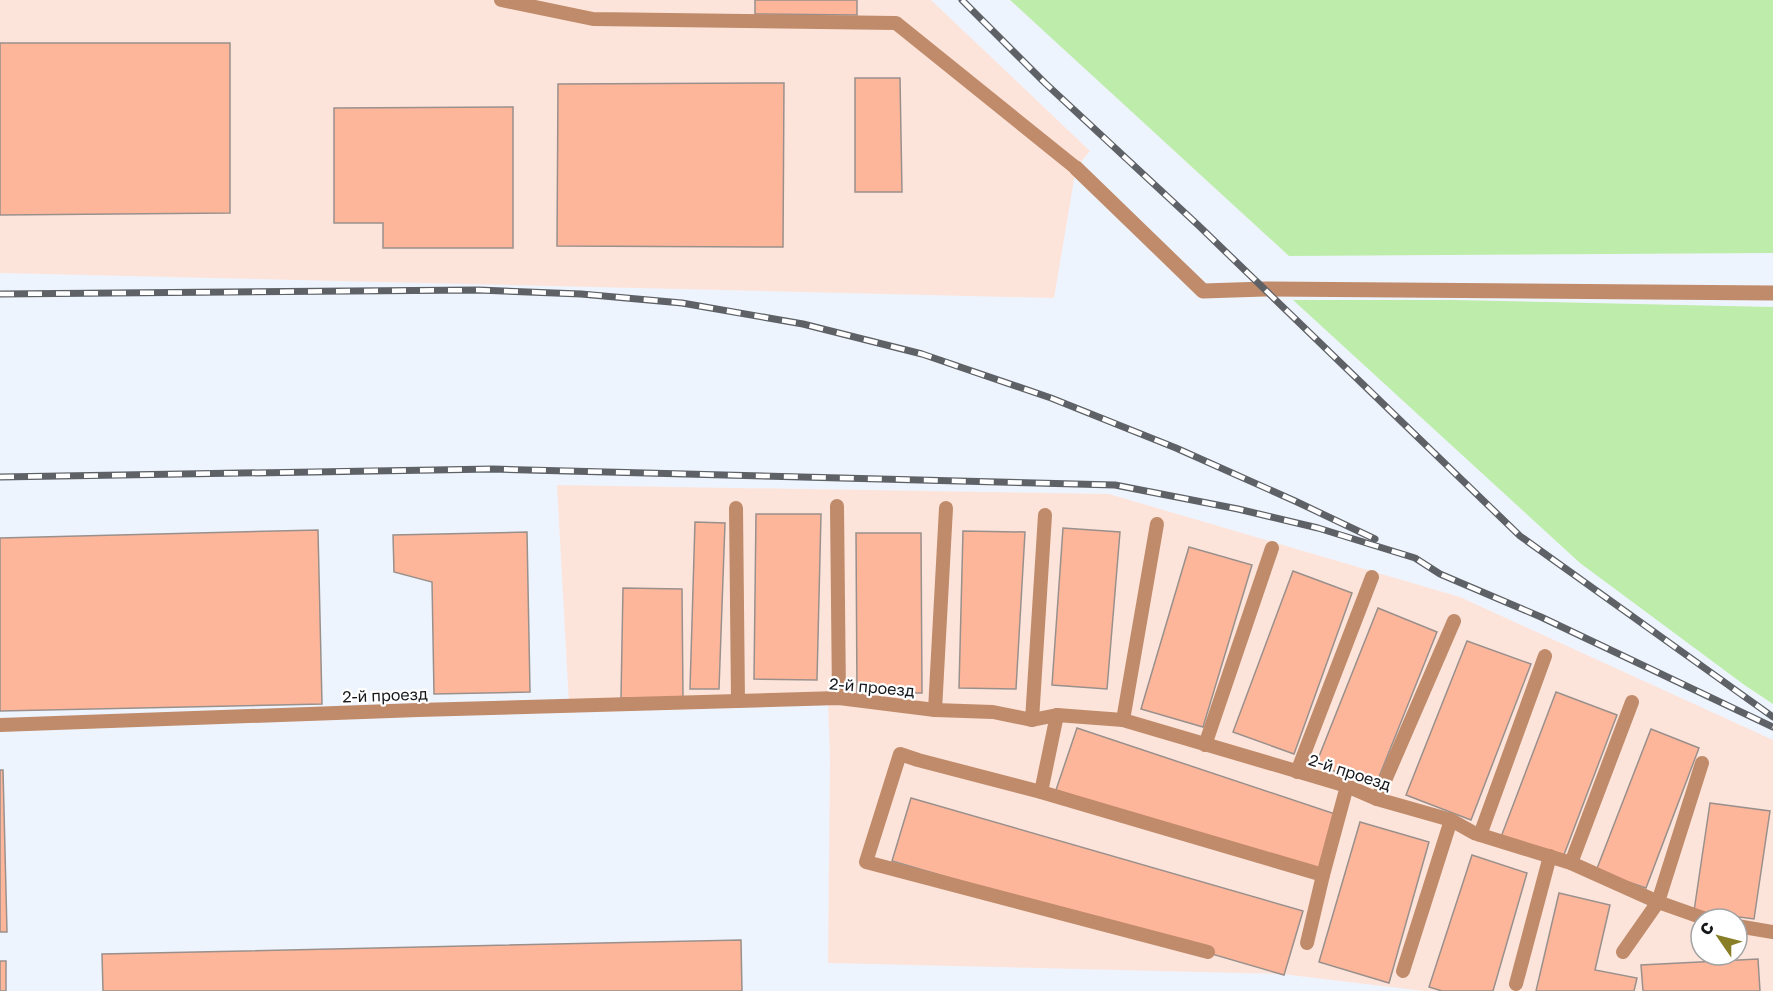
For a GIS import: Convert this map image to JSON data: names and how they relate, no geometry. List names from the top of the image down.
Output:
{
  "streets": {
    "lane": ["2-й проезд"]
  },
  "north": "top left"
}
